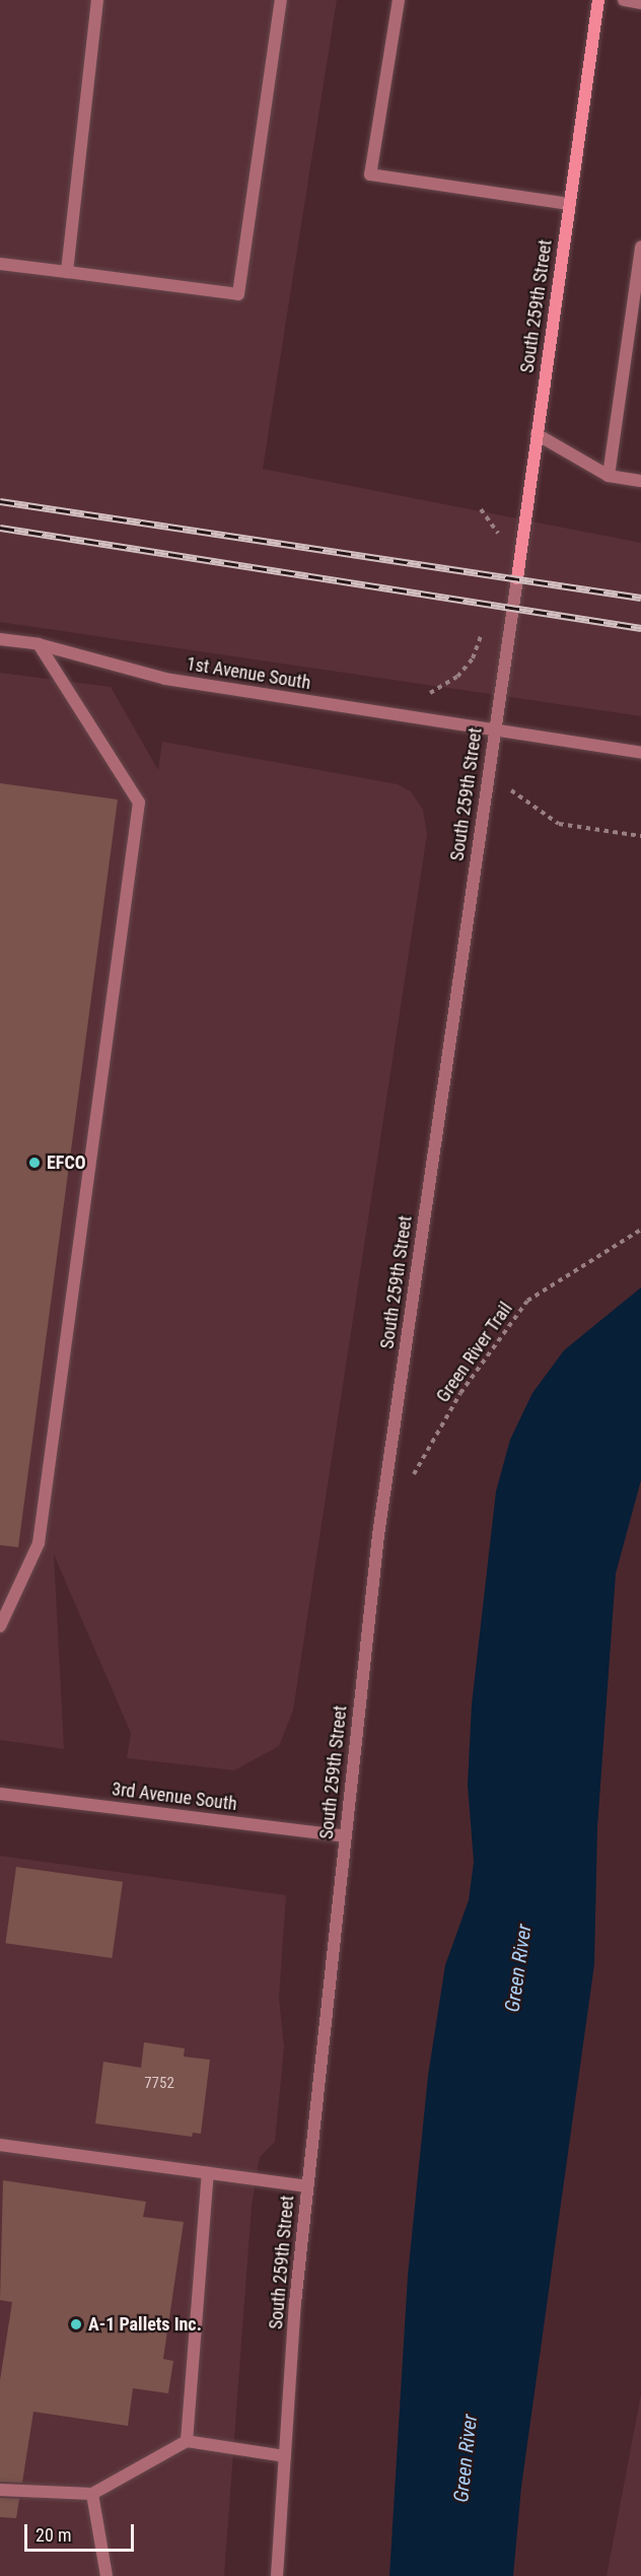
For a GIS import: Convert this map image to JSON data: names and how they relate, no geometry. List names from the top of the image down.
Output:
{
  "streets": {
    "street": ["South 259th Street", "1st Avenue South", "3rd Avenue South"],
    "path": ["Green River Trail"]
  },
  "crossings": [
    ["South 259th Street", "1st Avenue South"],
    ["South 259th Street", "3rd Avenue South"]
  ],
  "water": ["Green River"],
  "places": ["EFCO", "A-1 Pallets Inc."],
  "house_numbers": ["7752"],
  "scale_bar": "20 m"
}
